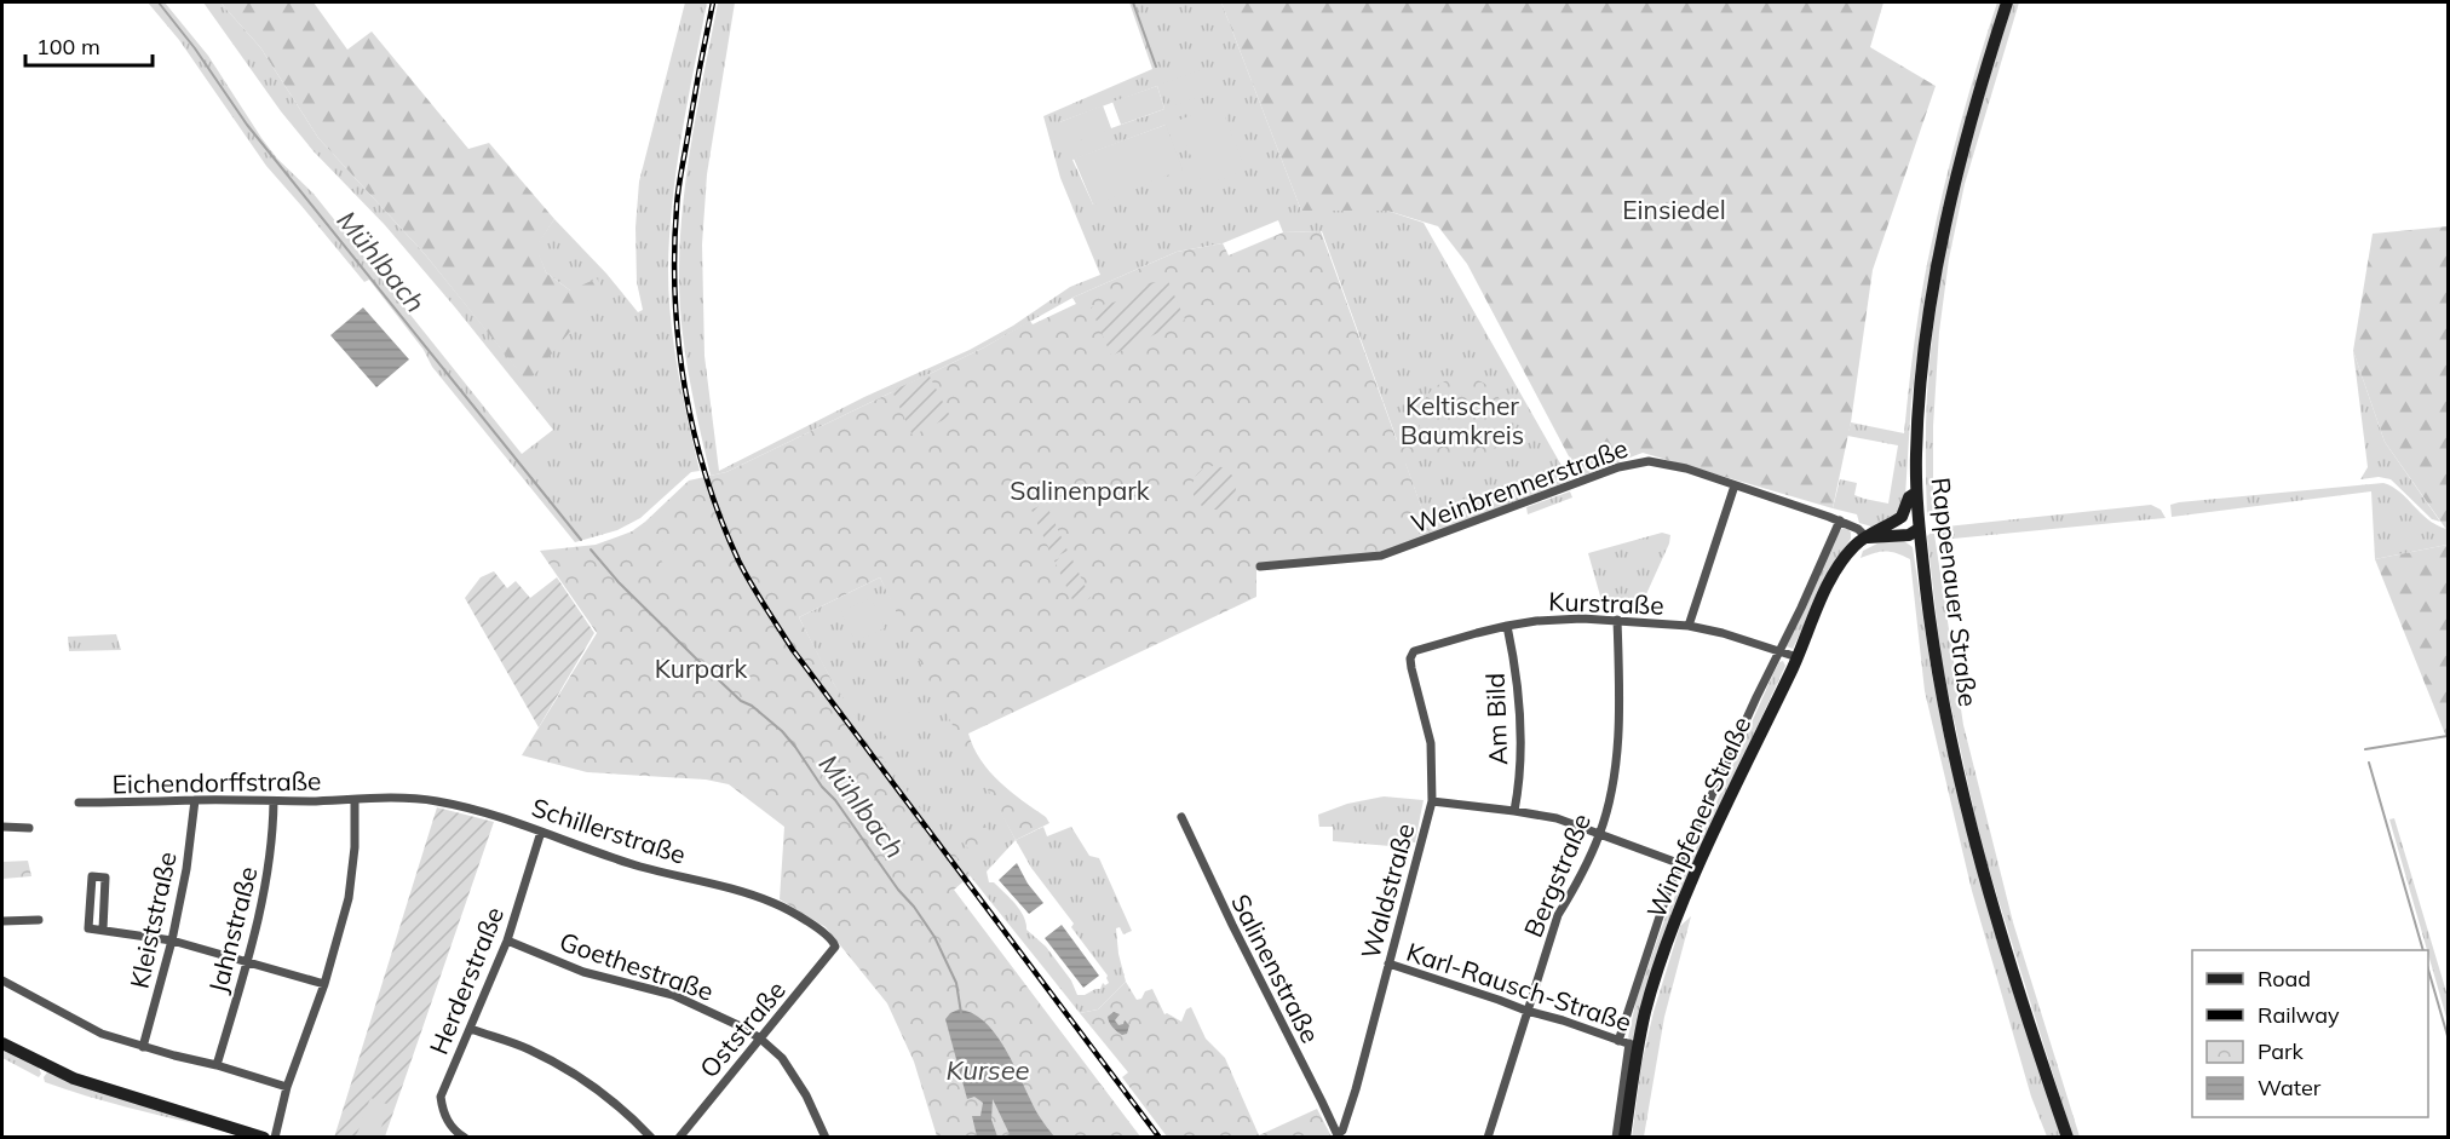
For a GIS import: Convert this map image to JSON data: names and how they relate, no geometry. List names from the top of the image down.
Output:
{
  "streets": {
    "main road": ["Rappenauer Straße", "Wimpfener Straße"],
    "street": [
      "Weinbrennerstraße",
      "Kurstraße",
      "Am Bild",
      "Eichendorffstraße",
      "Schillerstraße",
      "Bergstraße",
      "Waldstraße",
      "Kleiststraße",
      "Jahnstraße",
      "Goethestraße",
      "Salinenstraße",
      "Herderstraße",
      "Karl-Rausch-Straße",
      "Oststraße"
    ]
  },
  "crossings": [
    ["Weinbrennerstraße", "Wimpfener Straße"],
    ["Rappenauer Straße", "Wimpfener Straße"],
    ["Kurstraße", "Am Bild"],
    ["Kurstraße", "Wimpfener Straße"],
    ["Kurstraße", "Bergstraße"],
    ["Kurstraße", "Waldstraße"],
    ["Eichendorffstraße", "Schillerstraße"],
    ["Eichendorffstraße", "Kleiststraße"],
    ["Eichendorffstraße", "Jahnstraße"],
    ["Wimpfener Straße", "Karl-Rausch-Straße"],
    ["Schillerstraße", "Herderstraße"],
    ["Schillerstraße", "Oststraße"],
    ["Bergstraße", "Karl-Rausch-Straße"],
    ["Waldstraße", "Salinenstraße"],
    ["Waldstraße", "Karl-Rausch-Straße"],
    ["Goethestraße", "Herderstraße"],
    ["Goethestraße", "Oststraße"]
  ],
  "water": ["Mühlbach", "Kursee"],
  "parks": [
    "Einsiedel",
    "Keltischer Baumkreis",
    "Salinenpark",
    "Kurpark"
  ],
  "legend": [
    "Road",
    "Railway",
    "Park",
    "Water"
  ],
  "scale_bar": "100 m"
}
